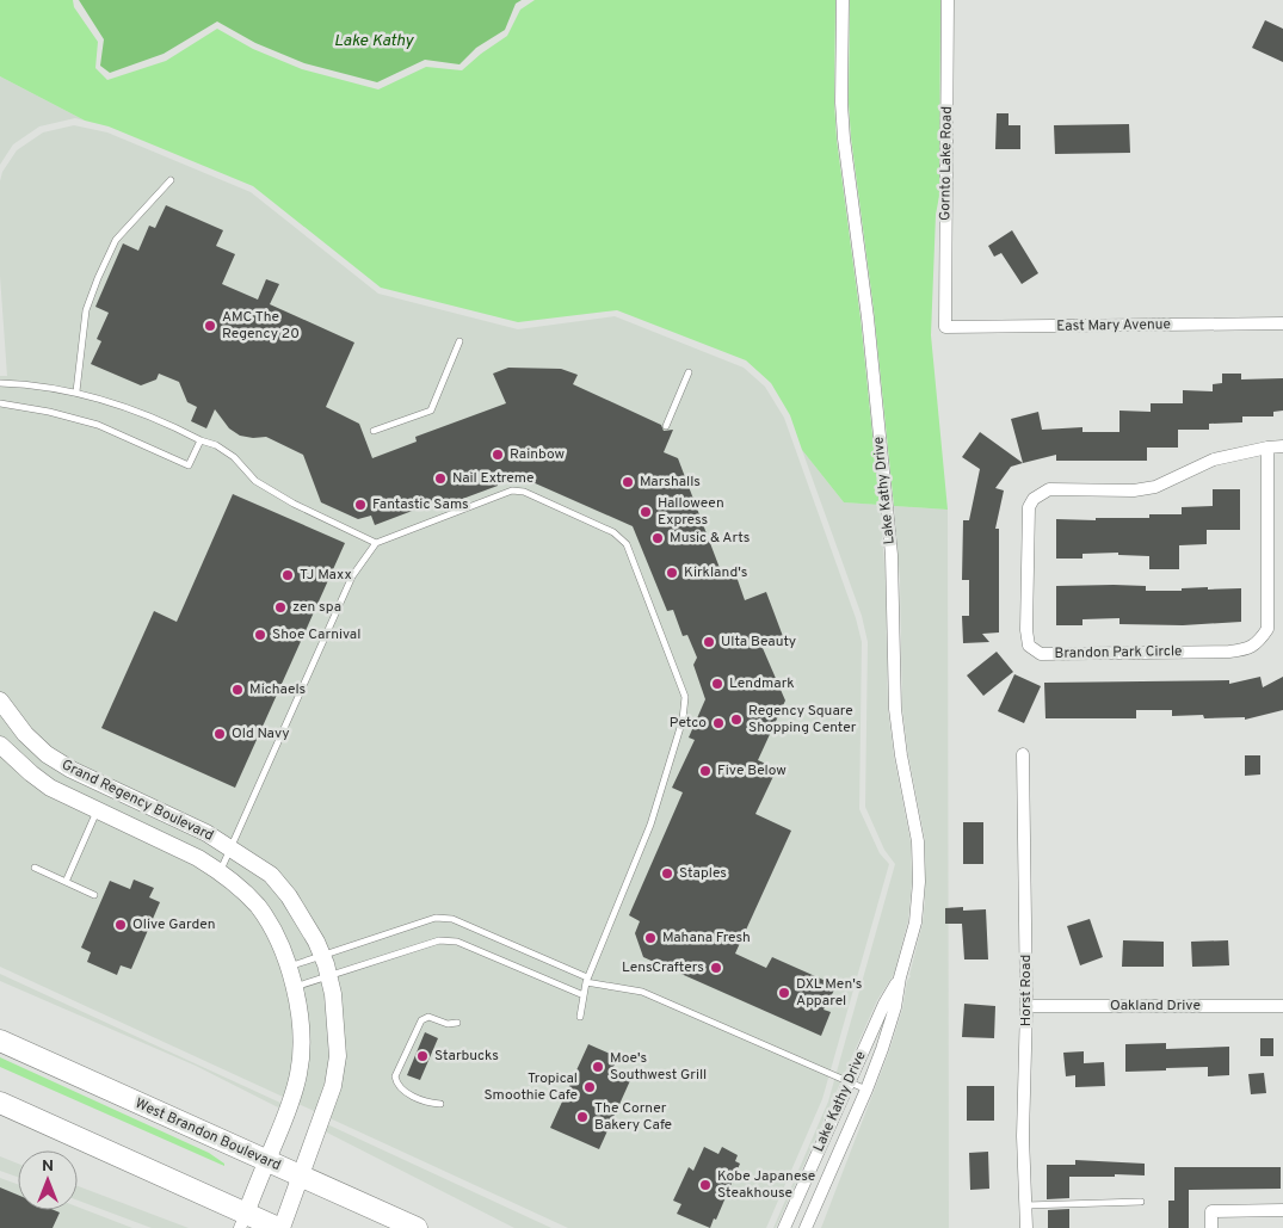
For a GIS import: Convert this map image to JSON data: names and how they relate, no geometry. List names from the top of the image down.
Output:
{
  "streets": {
    "highway": ["West Brandon Boulevard"],
    "street": [
      "Gornto Lake Road",
      "East Mary Avenue",
      "Lake Kathy Drive",
      "Brandon Park Circle",
      "Grand Regency Boulevard",
      "Horst Road",
      "Oakland Drive"
    ]
  },
  "crossings": [
    ["Gornto Lake Road", "East Mary Avenue"],
    ["Grand Regency Boulevard", "West Brandon Boulevard"],
    ["Horst Road", "Oakland Drive"]
  ],
  "water": ["Lake Kathy"],
  "places": [
    "AMC The Regency 20",
    "Rainbow",
    "Nail Extreme",
    "Marshalls",
    "Fantastic Sams",
    "Halloween Express",
    "Music & Arts",
    "Kirkland's",
    "TJ Maxx",
    "zen spa",
    "Shoe Carnival",
    "Ulta Beauty",
    "Lendmark",
    "Michaels",
    "Regency Square Shopping Center",
    "Petco",
    "Old Navy",
    "Five Below",
    "Staples",
    "Olive Garden",
    "Mahana Fresh",
    "LensCrafters",
    "DXL Men's Apparel",
    "Starbucks",
    "Moe's Southwest Grill",
    "Tropical Smoothie Cafe",
    "The Corner Bakery Cafe",
    "Kobe Japanese Steakhouse"
  ],
  "north": "top"
}
